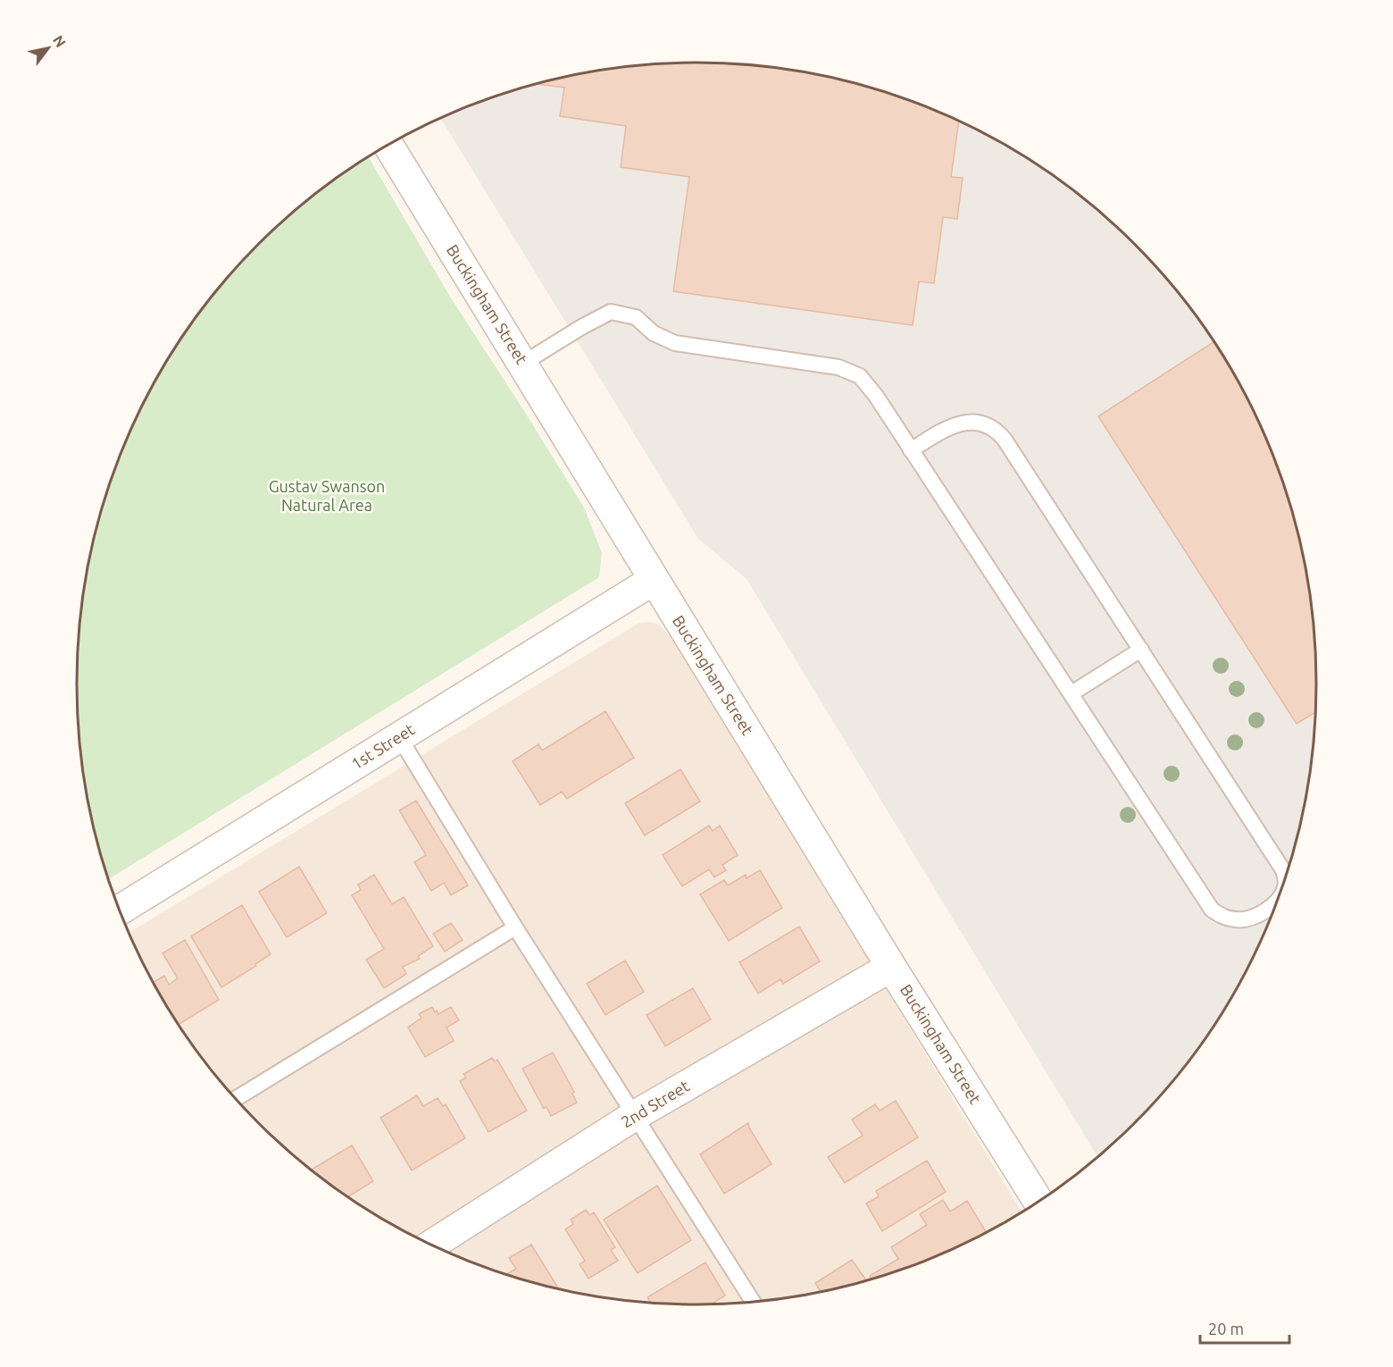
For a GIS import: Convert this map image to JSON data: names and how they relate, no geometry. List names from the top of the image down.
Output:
{
  "streets": {
    "street": ["Buckingham Street", "1st Street", "2nd Street"]
  },
  "crossings": [
    ["Buckingham Street", "1st Street"],
    ["Buckingham Street", "2nd Street"]
  ],
  "parks": ["Gustav Swanson Natural Area"],
  "scale_bar": "20 m",
  "north": "top right"
}
